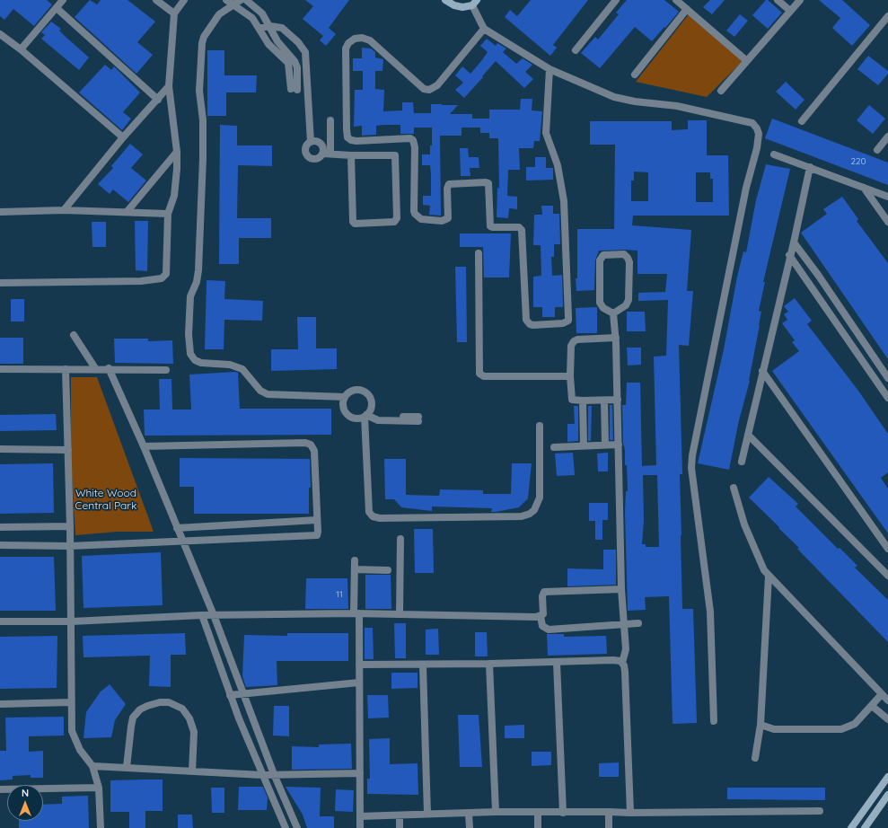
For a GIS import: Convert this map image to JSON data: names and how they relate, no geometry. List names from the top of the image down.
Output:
{
  "parks": ["White Wood Central Park"],
  "house_numbers": ["220", "11"],
  "north": "top"
}
